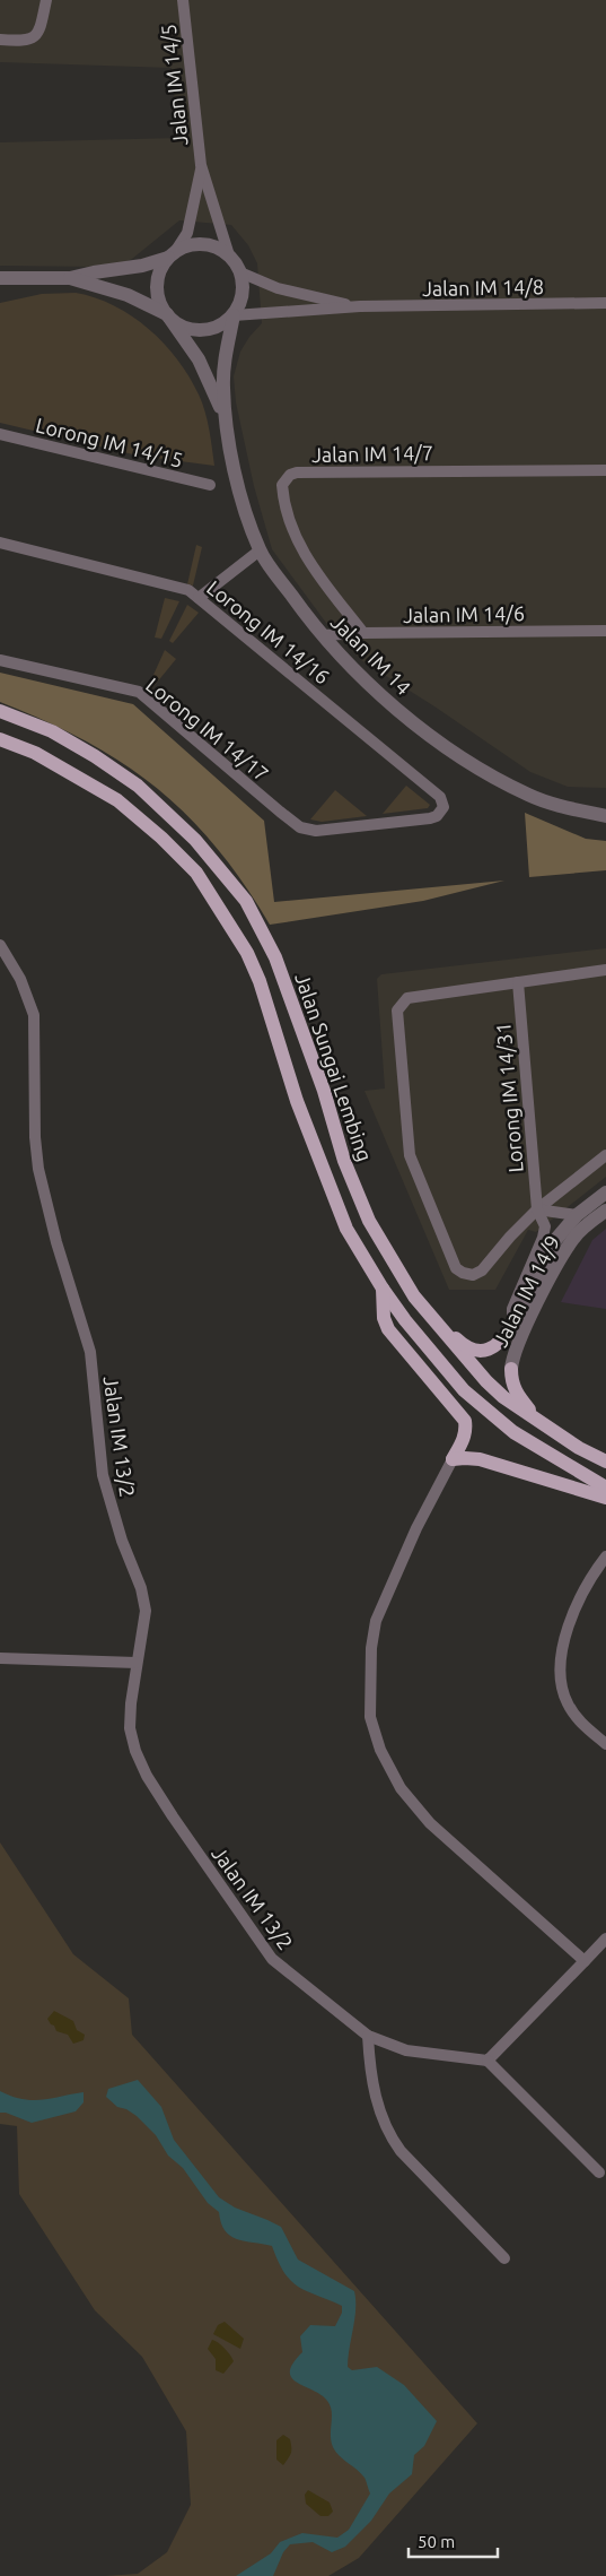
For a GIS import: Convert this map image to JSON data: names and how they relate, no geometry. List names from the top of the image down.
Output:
{
  "streets": {
    "main road": ["Jalan Sungai Lembing"],
    "street": [
      "Jalan IM 14/5",
      "Jalan IM 14/8",
      "Lorong IM 14/15",
      "Jalan IM 14/7",
      "Jalan IM 14/6",
      "Lorong IM 14/16",
      "Jalan IM 14",
      "Lorong IM 14/17",
      "Lorong IM 14/31",
      "Jalan IM 14/9",
      "Jalan IM 13/2"
    ]
  },
  "crossings": [
    ["Jalan IM 14/7", "Jalan IM 14/6"],
    ["Jalan IM 14/6", "Jalan IM 14"],
    ["Lorong IM 14/16", "Lorong IM 14/17"],
    ["Lorong IM 14/31", "Jalan IM 14/9"]
  ],
  "scale_bar": "50 m"
}
